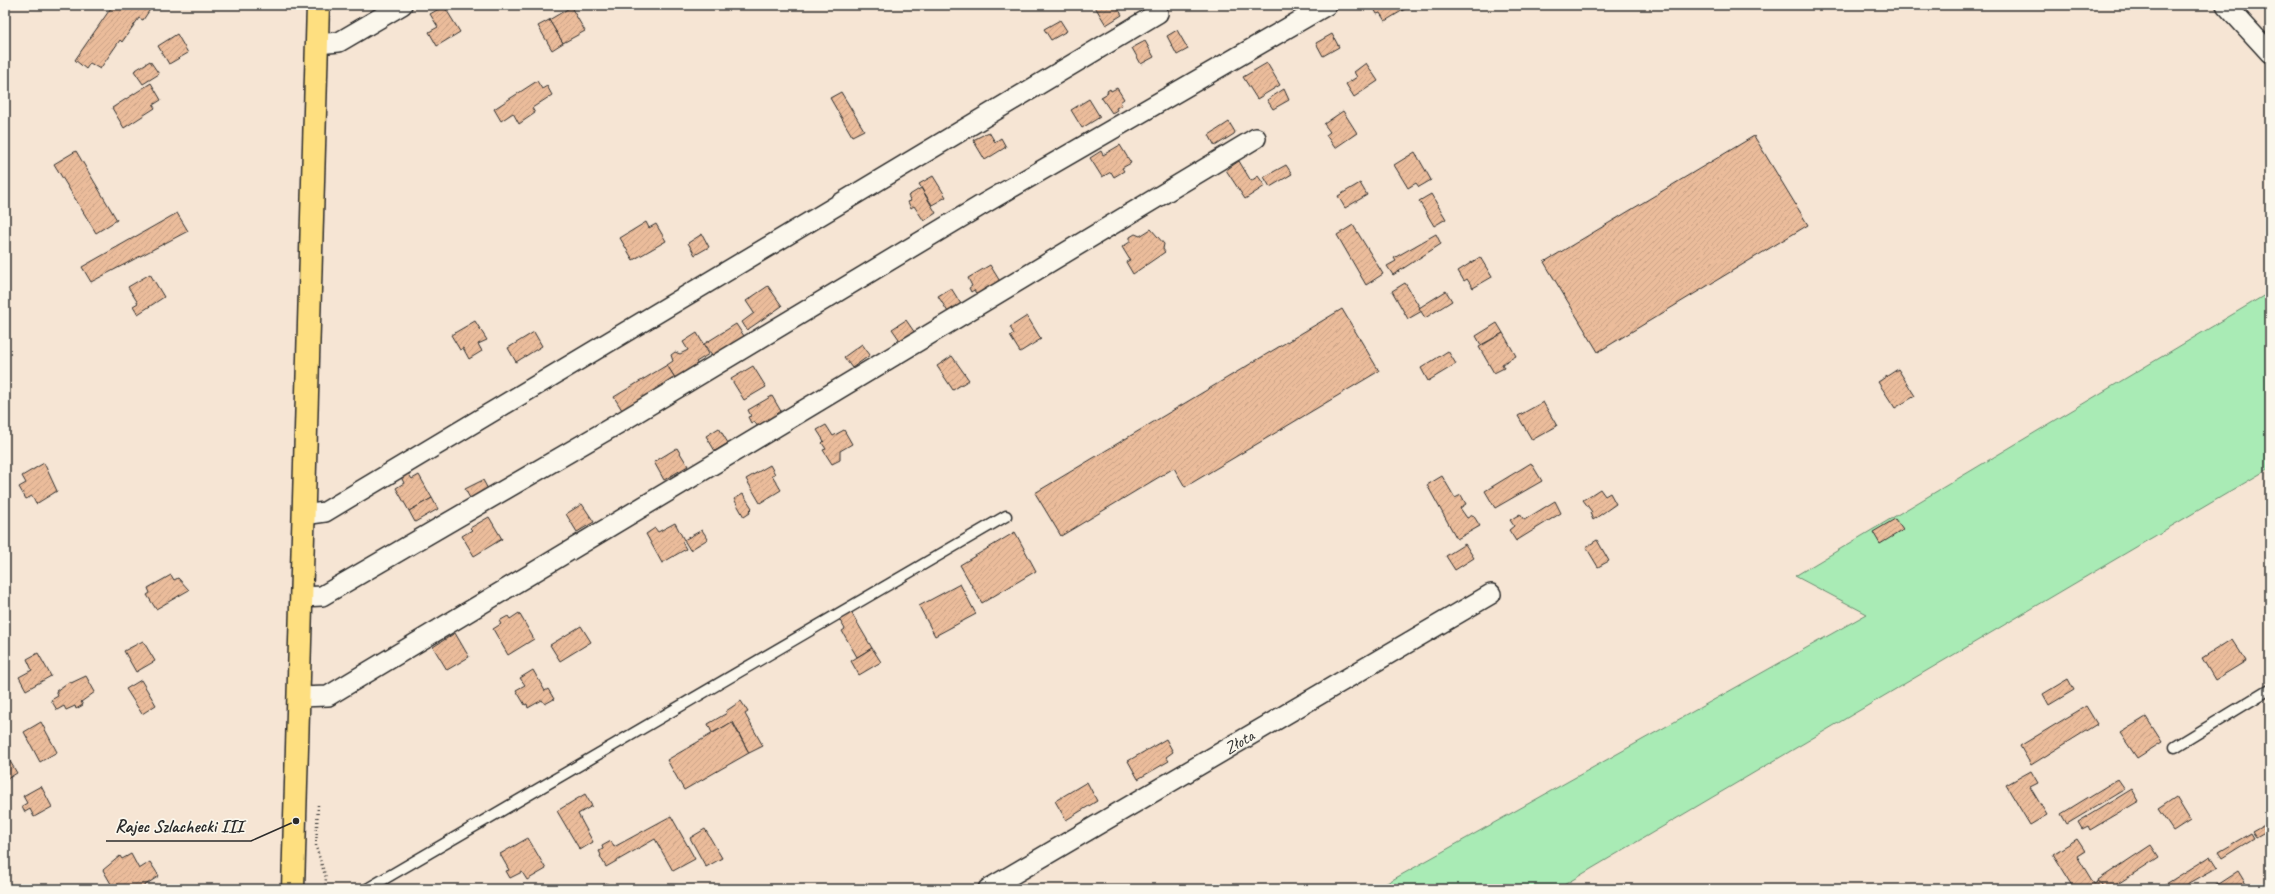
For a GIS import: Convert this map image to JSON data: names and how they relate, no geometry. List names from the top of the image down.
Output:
{
  "streets": {
    "street": ["Złota"]
  },
  "places": ["Rajec Szlachecki III"]
}
